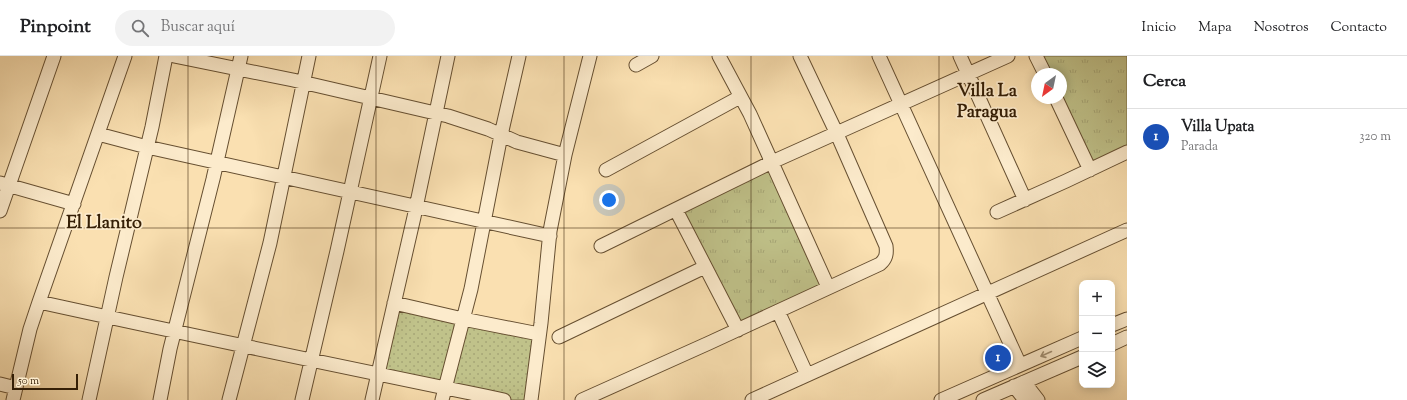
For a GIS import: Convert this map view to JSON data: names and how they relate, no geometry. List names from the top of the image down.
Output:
{
  "districts": ["Villa La Paragua", "El Llanito"],
  "scale_bar": "50 m",
  "north": "bottom left",
  "page": {
    "header": "Pinpoint",
    "search": "Buscar aquí",
    "nav": [
      "Inicio",
      "Mapa",
      "Nosotros",
      "Contacto"
    ],
    "heading": "Cerca",
    "list": [
      {
        "mark": "1",
        "name": "Villa Upata",
        "note": "Parada",
        "value": "320 m"
      }
    ],
    "map_buttons": ["+", "−"],
    "pins": "1",
    "scale": "50 m"
  }
}
